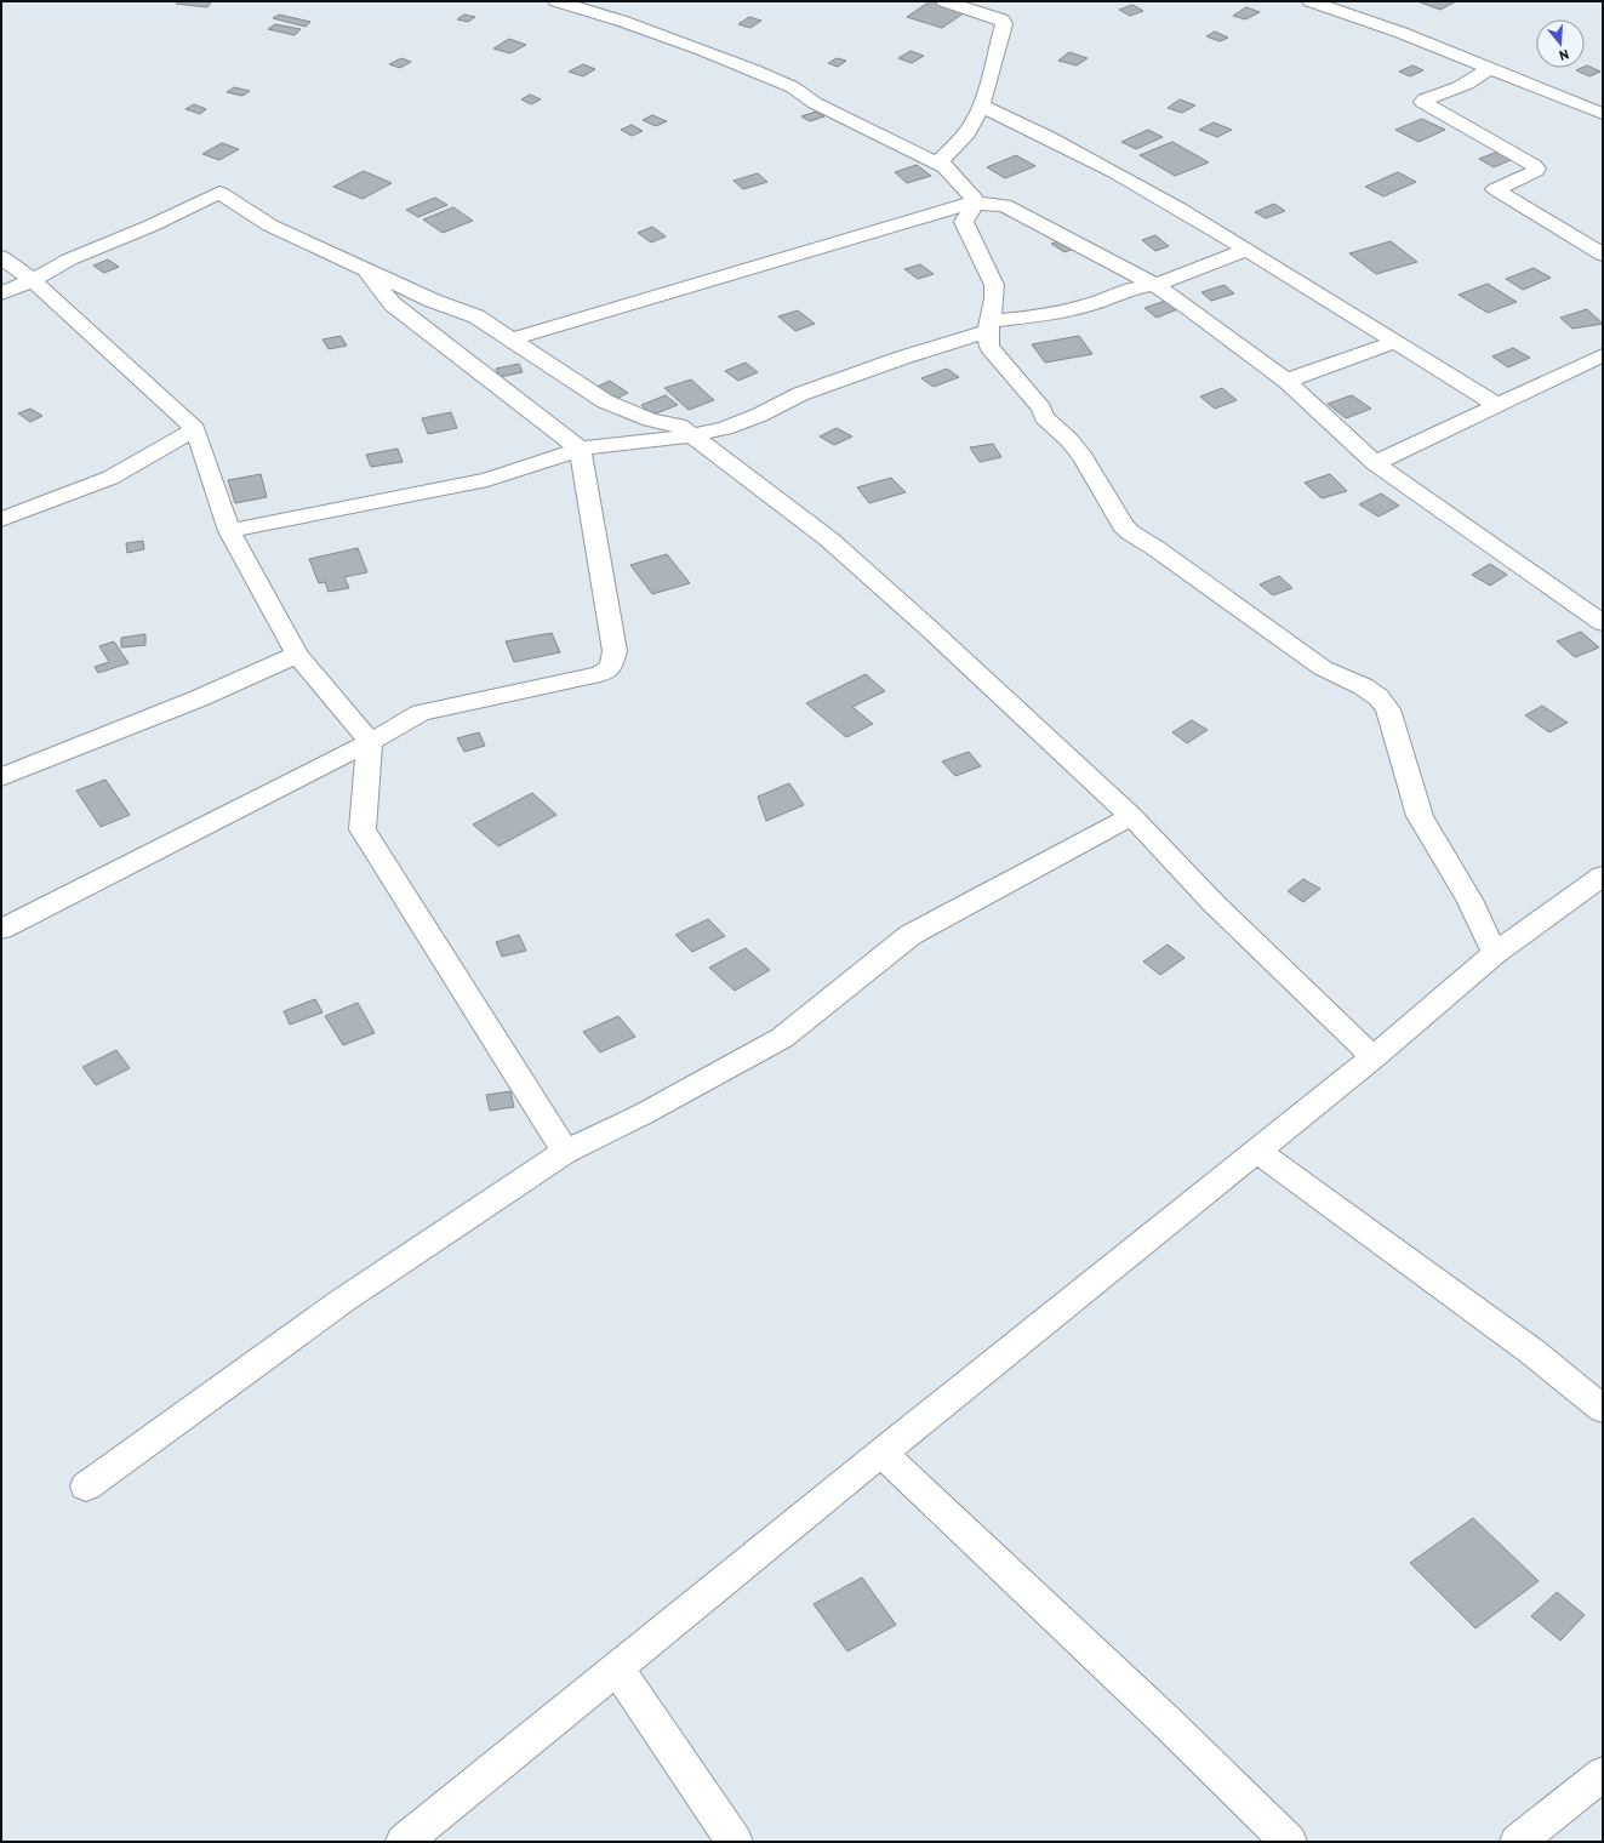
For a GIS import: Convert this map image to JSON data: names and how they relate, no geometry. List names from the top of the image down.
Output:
{
  "north": "bottom"
}
